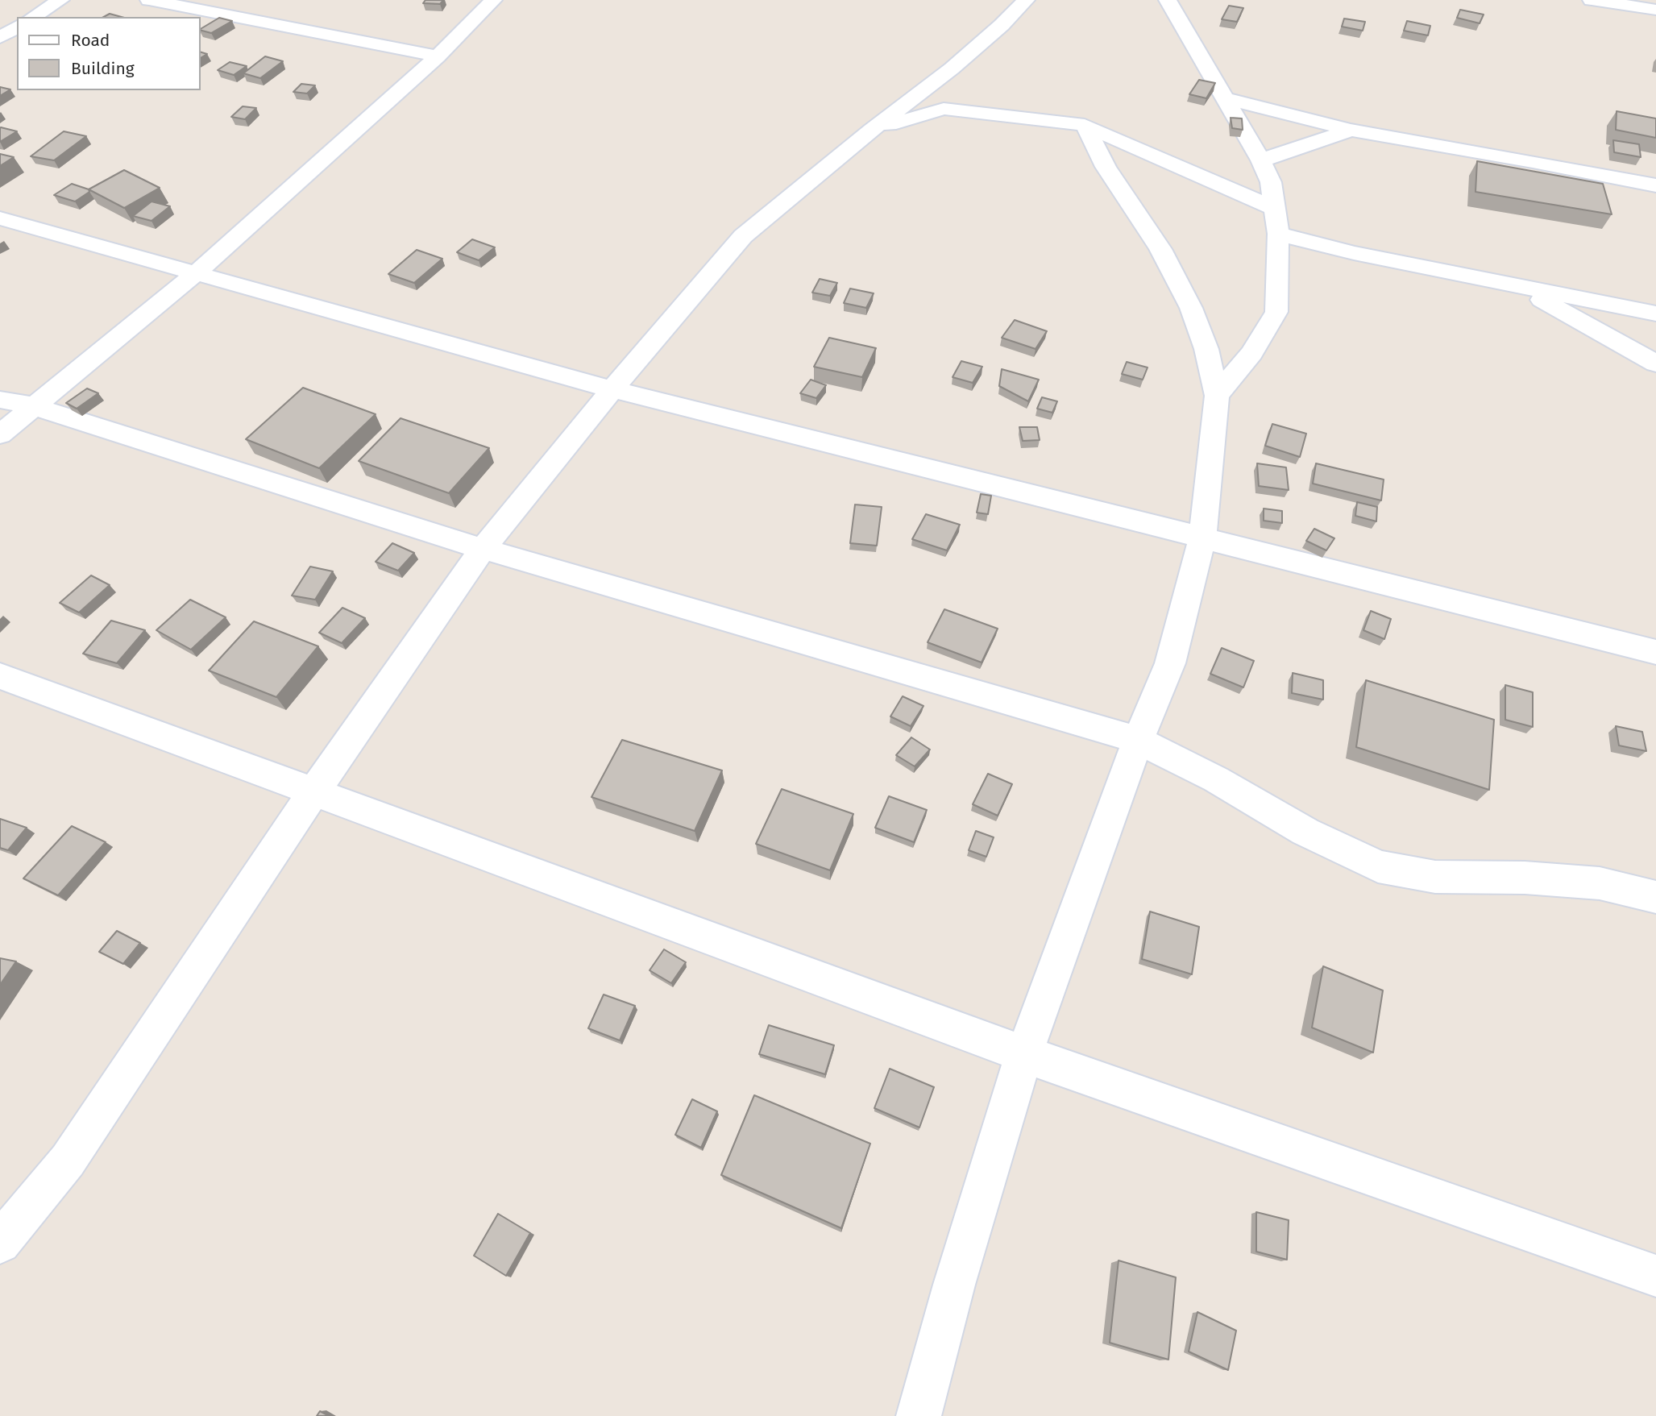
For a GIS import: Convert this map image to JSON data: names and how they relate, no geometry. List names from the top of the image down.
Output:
{
  "legend": ["Road", "Building"]
}
